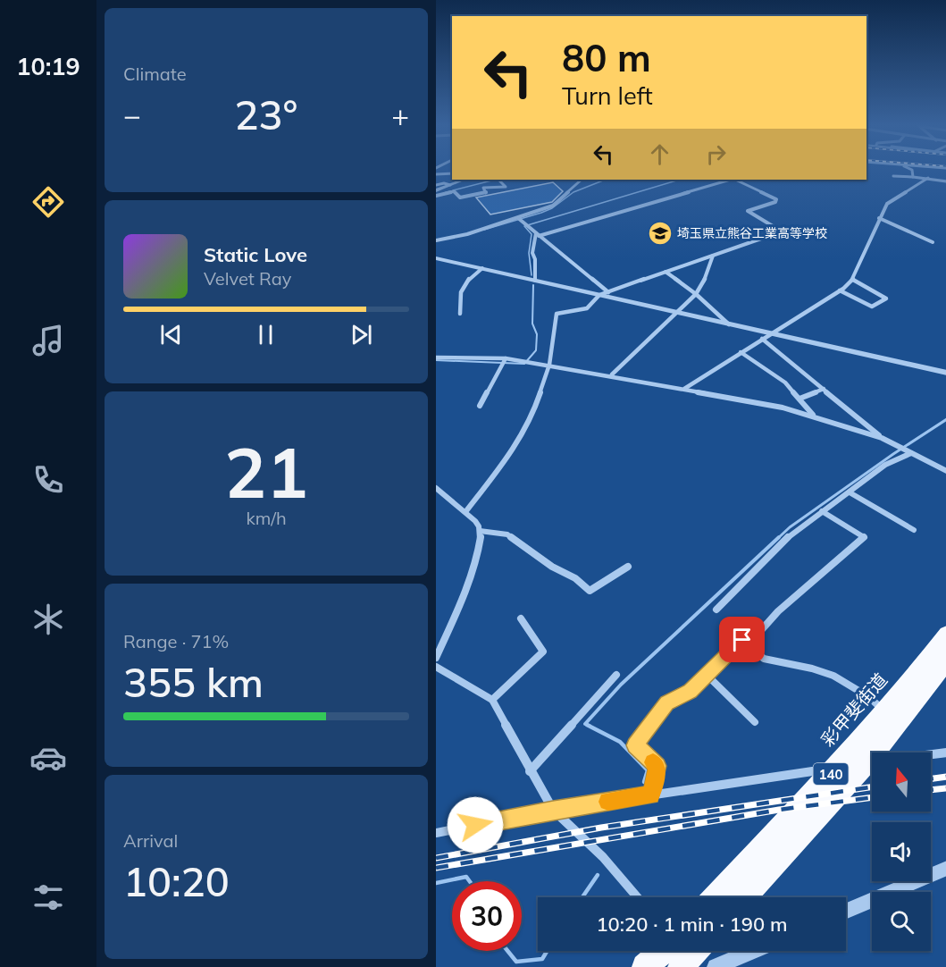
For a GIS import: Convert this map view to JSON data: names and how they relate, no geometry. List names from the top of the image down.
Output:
{
  "streets": {
    "highway": ["彩甲斐街道", "140"]
  },
  "places": {
    "school or university": ["埼玉県立熊谷工業高等学校"]
  },
  "north": "top",
  "page": {
    "tabs": "10:19",
    "tile": [
      "Climate",
      ["21", "km/h"],
      ["Range · 71%", "355 km"],
      ["Arrival", "10:20"]
    ],
    "turn": ["80 m", "Turn left"],
    "heat": ["−", "23°", "+"],
    "song": ["Static Love", "Velvet Ray"],
    "limit": "30",
    "trip": "10:20 · 1 min · 190 m"
  }
}
